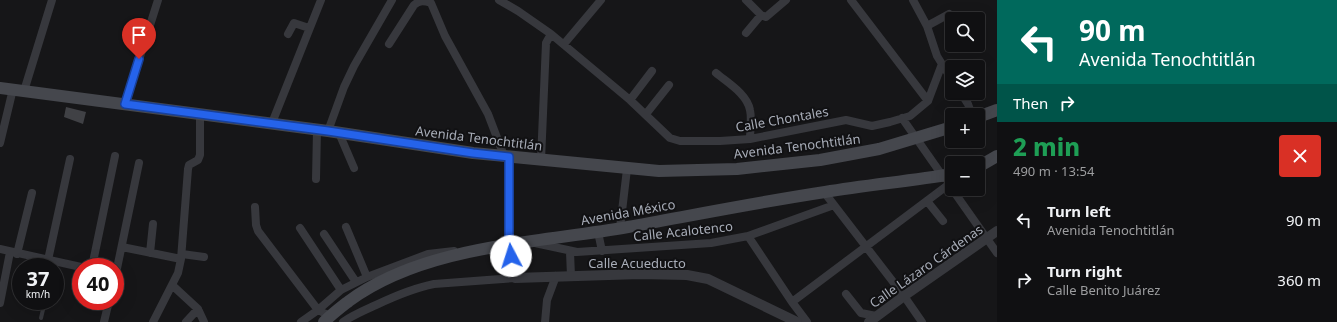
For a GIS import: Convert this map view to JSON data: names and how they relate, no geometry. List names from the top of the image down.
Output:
{
  "streets": {
    "main road": ["Avenida Tenochtitlán", "Avenida México"],
    "street": [
      "Calle Chontales",
      "Calle Acalotenco",
      "Calle Acueducto",
      "Calle Lázaro Cárdenas"
    ]
  },
  "crossings": [
    ["Avenida México", "Calle Acalotenco"]
  ],
  "page": {
    "turn": ["90 m", "Avenida Tenochtitlán"],
    "map_buttons": ["+", "−"],
    "then": "Then",
    "heading": ["2 min", "490 m · 13:54"],
    "list": [
      {
        "name": "Turn left",
        "note": "Avenida Tenochtitlán",
        "value": "90 m"
      },
      {
        "name": "Turn right",
        "note": "Calle Benito Juárez",
        "value": "360 m"
      }
    ],
    "speed": "37 km/h",
    "limit": "40"
  }
}
